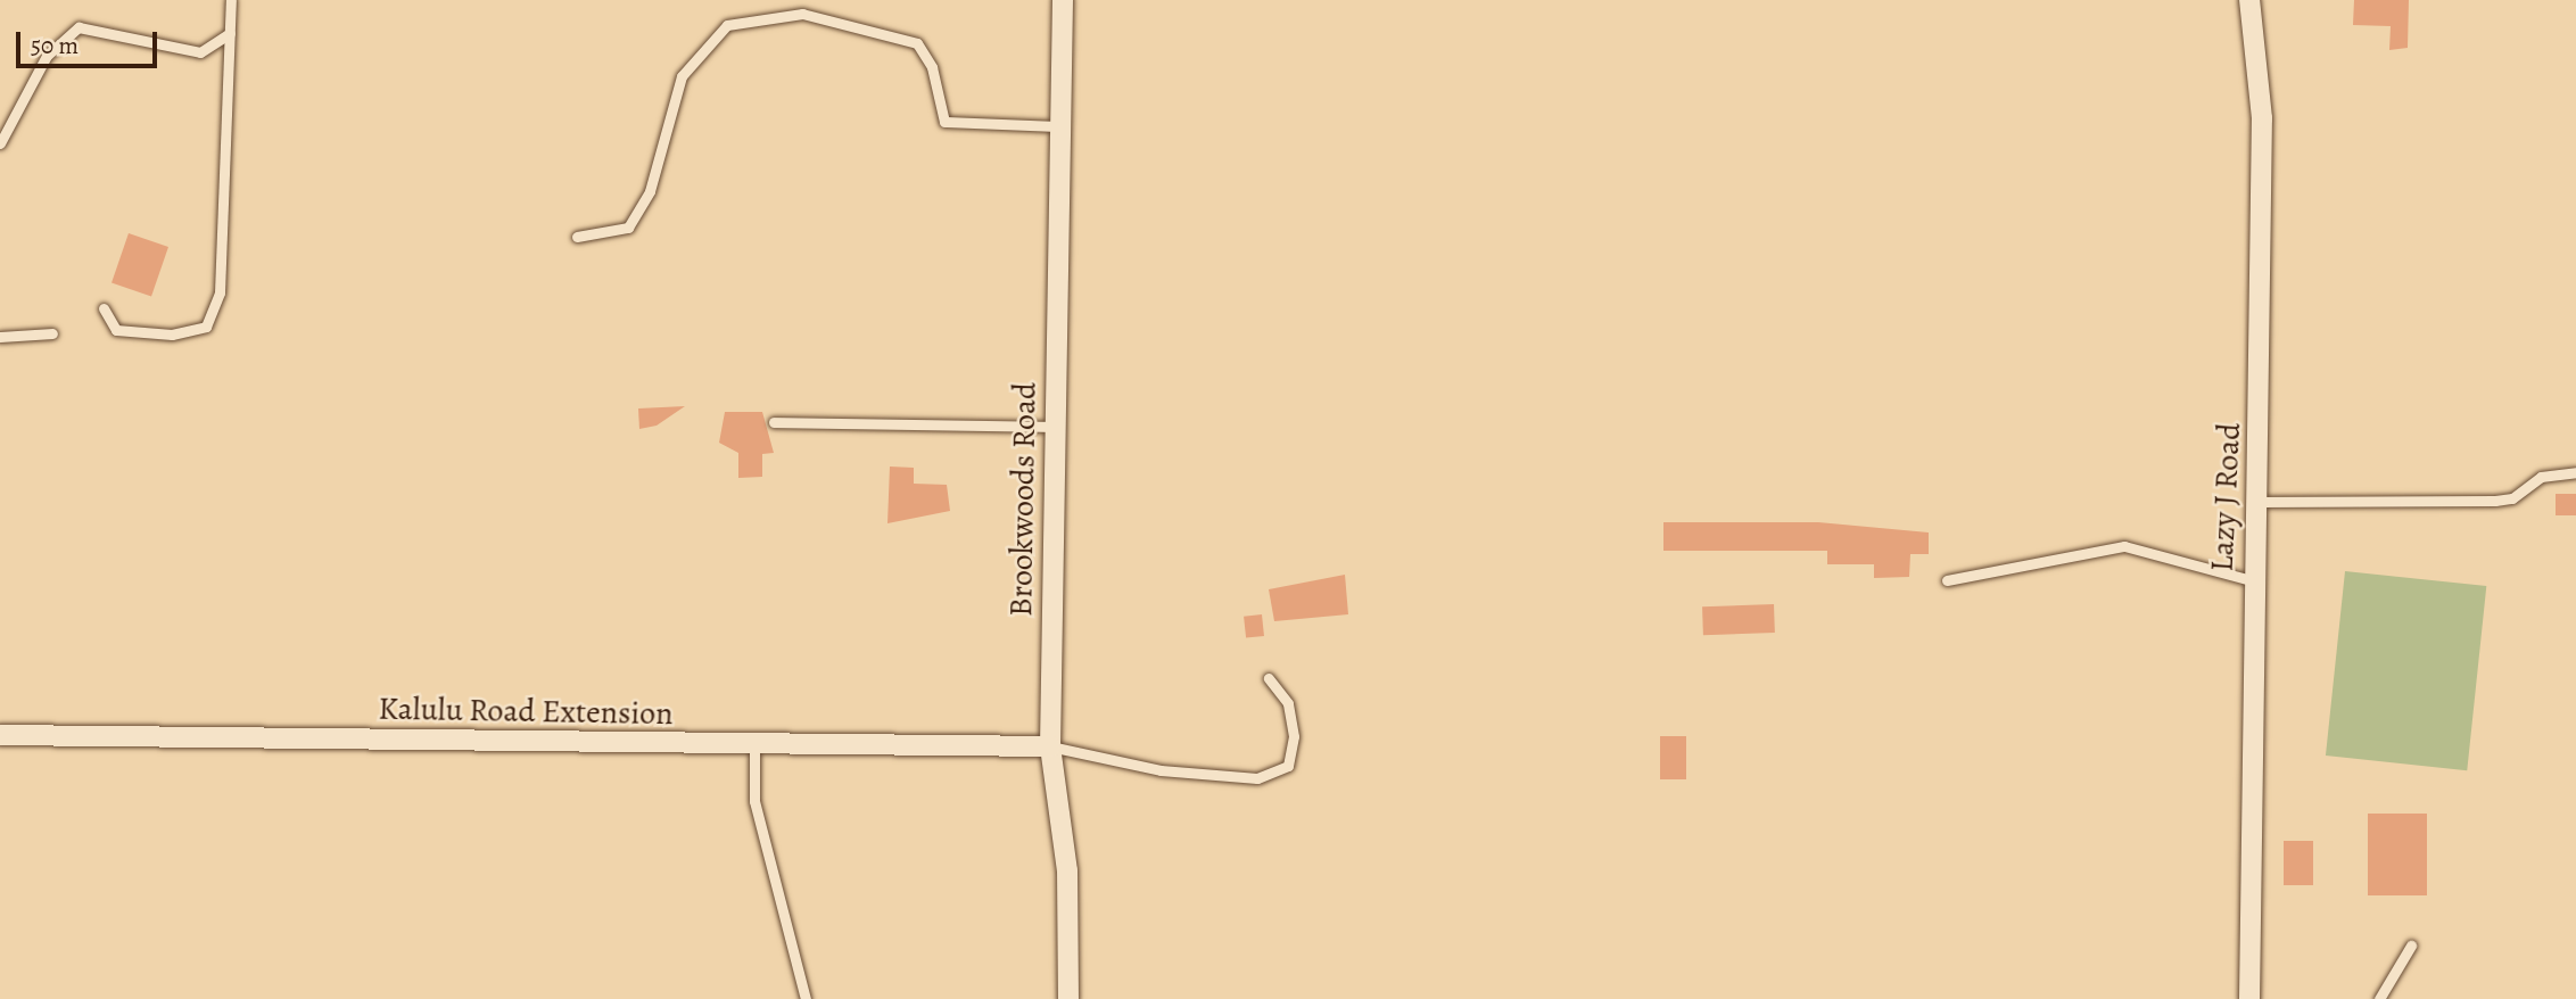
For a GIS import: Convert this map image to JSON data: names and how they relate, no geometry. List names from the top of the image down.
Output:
{
  "streets": {
    "street": ["Lazy J Road", "Brookwoods Road", "Kalulu Road Extension"]
  },
  "crossings": [
    ["Brookwoods Road", "Kalulu Road Extension"]
  ],
  "scale_bar": "50 m"
}
